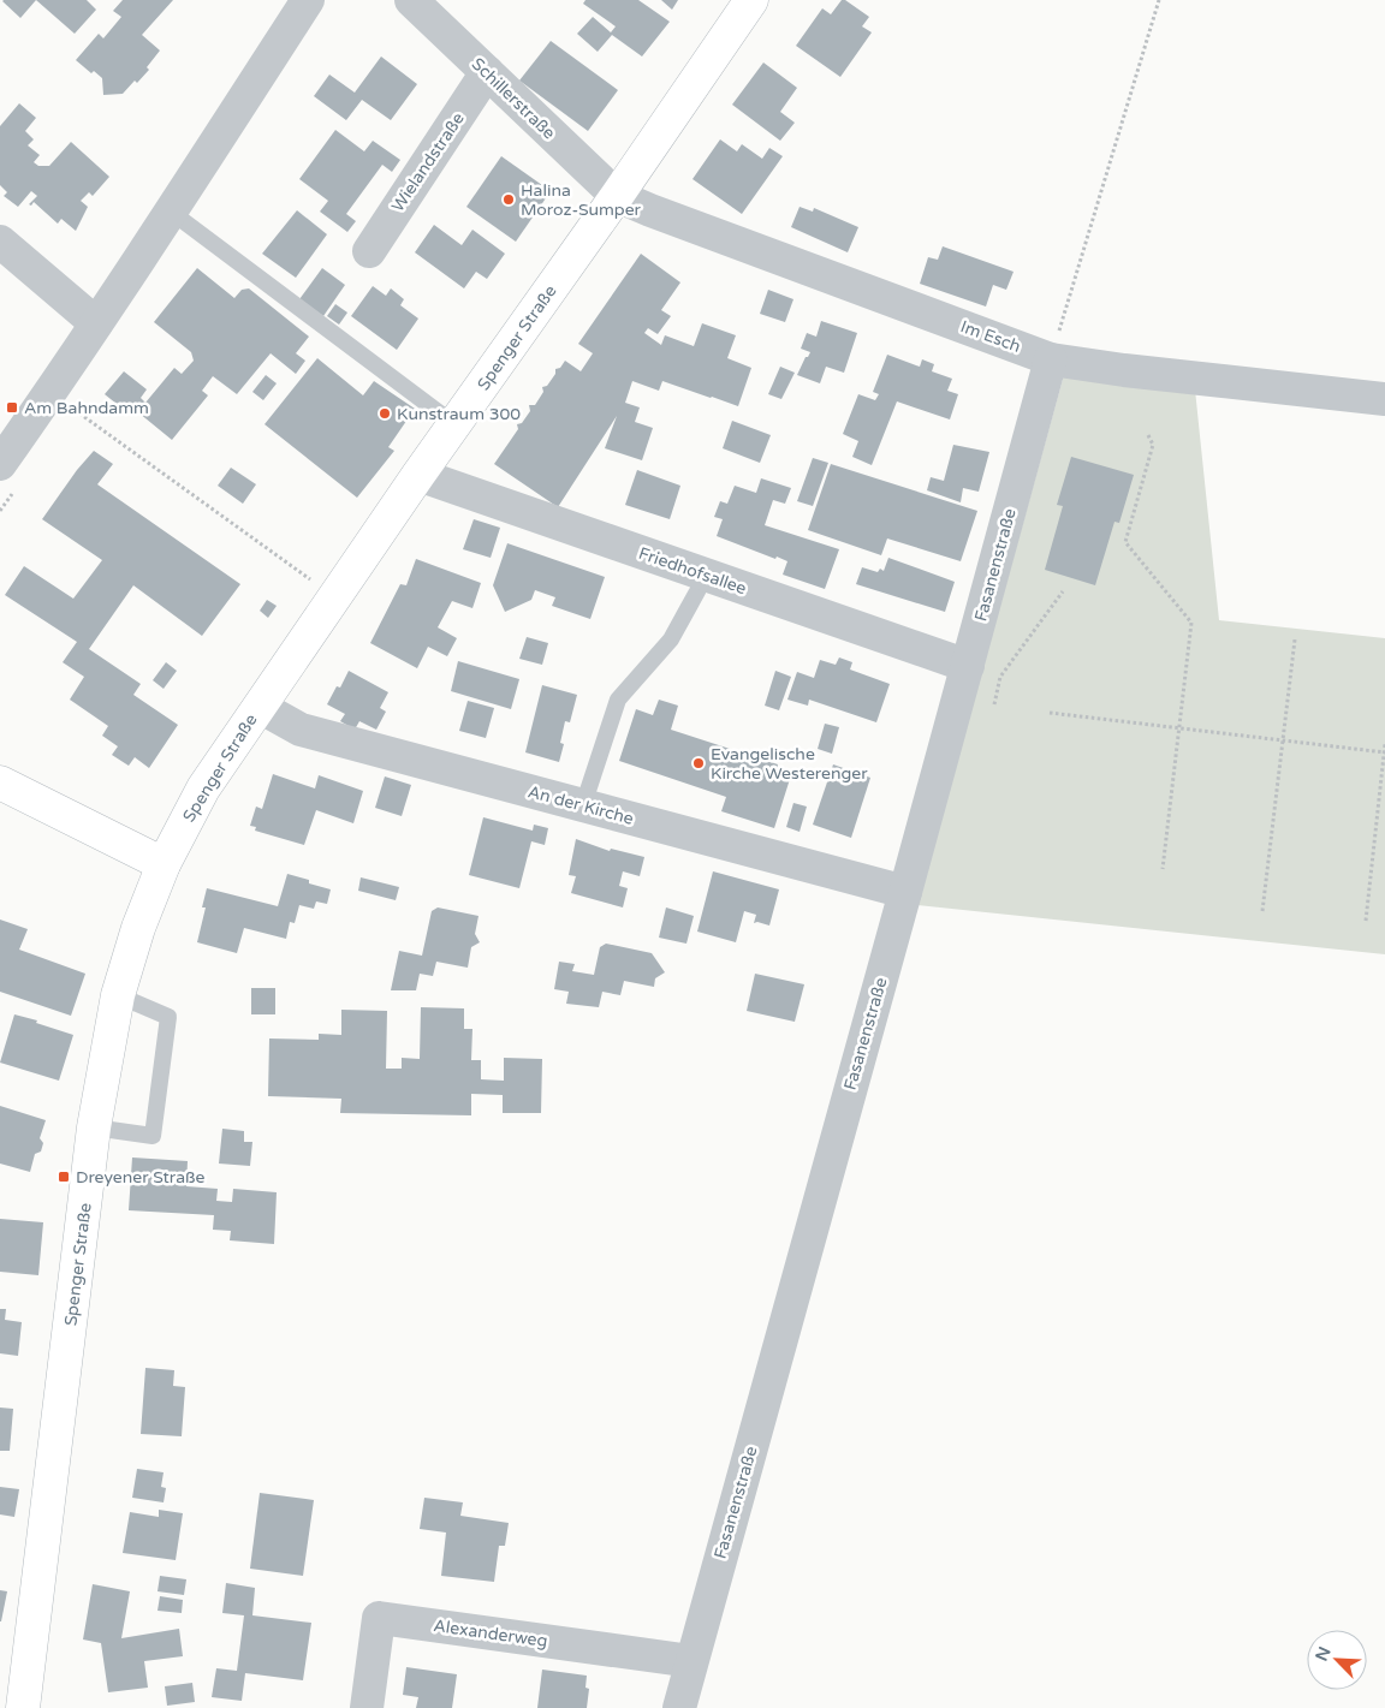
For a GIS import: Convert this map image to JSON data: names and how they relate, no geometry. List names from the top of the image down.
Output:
{
  "streets": {
    "street": [
      "Schillerstraße",
      "Wielandstraße",
      "Im Esch",
      "Spenger Straße",
      "Fasanenstraße",
      "Friedhofsallee",
      "An der Kirche",
      "Alexanderweg"
    ]
  },
  "crossings": [
    ["Schillerstraße", "Wielandstraße"],
    ["Schillerstraße", "Im Esch"],
    ["Schillerstraße", "Spenger Straße"],
    ["Im Esch", "Spenger Straße"],
    ["Im Esch", "Fasanenstraße"],
    ["Spenger Straße", "Friedhofsallee"],
    ["Spenger Straße", "An der Kirche"],
    ["Fasanenstraße", "Friedhofsallee"],
    ["Fasanenstraße", "An der Kirche"],
    ["Fasanenstraße", "Alexanderweg"]
  ],
  "places": {
    "other": ["Halina Moroz-Sumper", "Kunstraum 300", "Evangelische Kirche Westerenger"],
    "transit": ["Am Bahndamm", "Dreyener Straße"]
  },
  "north": "top left"
}
